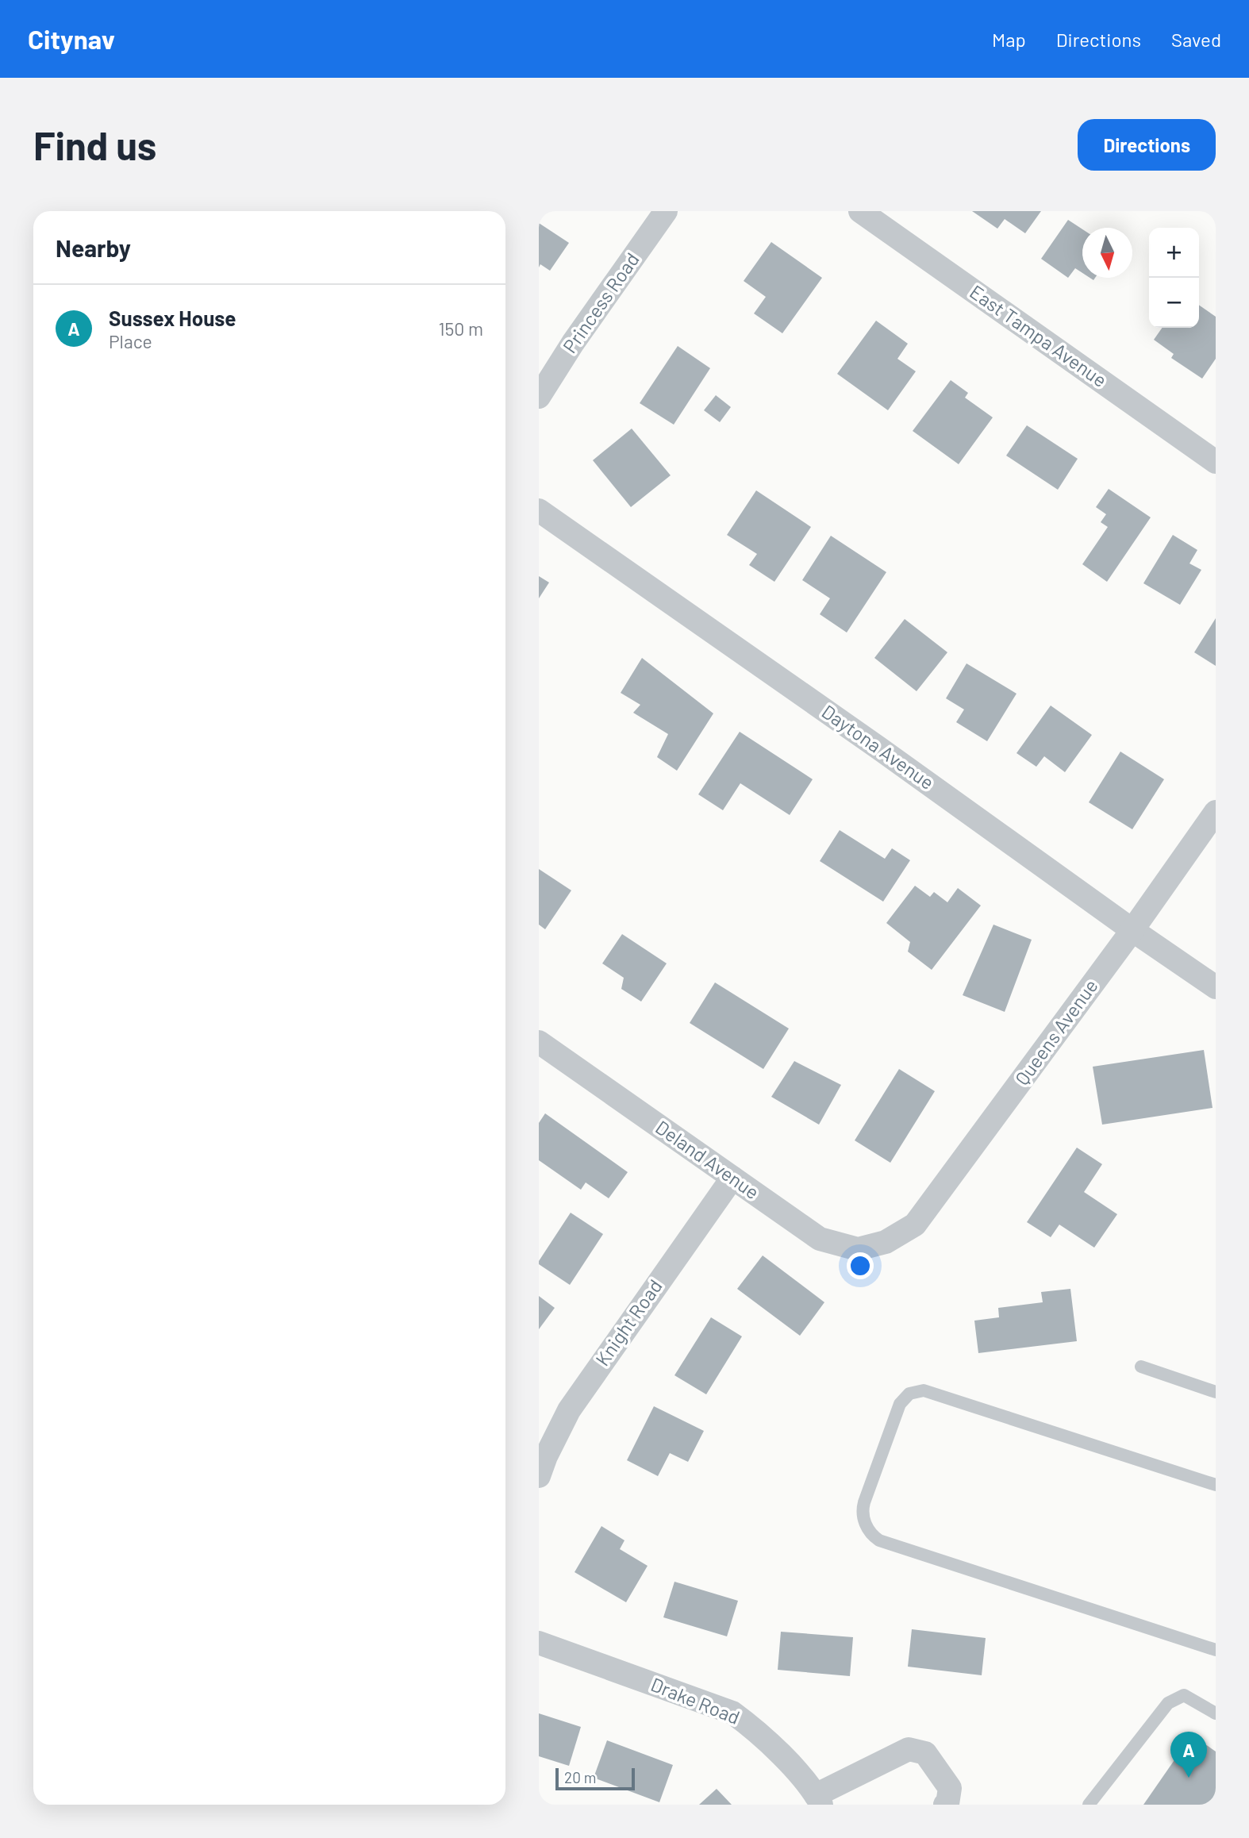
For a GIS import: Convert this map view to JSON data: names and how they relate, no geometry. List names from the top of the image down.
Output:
{
  "streets": {
    "street": [
      "Princess Road",
      "East Tampa Avenue",
      "Daytona Avenue",
      "Queens Avenue",
      "Deland Avenue",
      "Knight Road",
      "Drake Road"
    ]
  },
  "crossings": [
    ["Daytona Avenue", "Queens Avenue"],
    ["Queens Avenue", "Deland Avenue"],
    ["Deland Avenue", "Knight Road"]
  ],
  "scale_bar": "20 m",
  "north": "bottom",
  "page": {
    "header": "Citynav",
    "nav": ["Map", "Directions", "Saved"],
    "buttons": "Directions",
    "title": "Find us",
    "heading": "Nearby",
    "map_buttons": ["+", "−"],
    "list": [
      {
        "mark": "A",
        "name": "Sussex House",
        "note": "Place",
        "value": "150 m"
      }
    ],
    "pins": "A",
    "scale": "20 m"
  }
}
